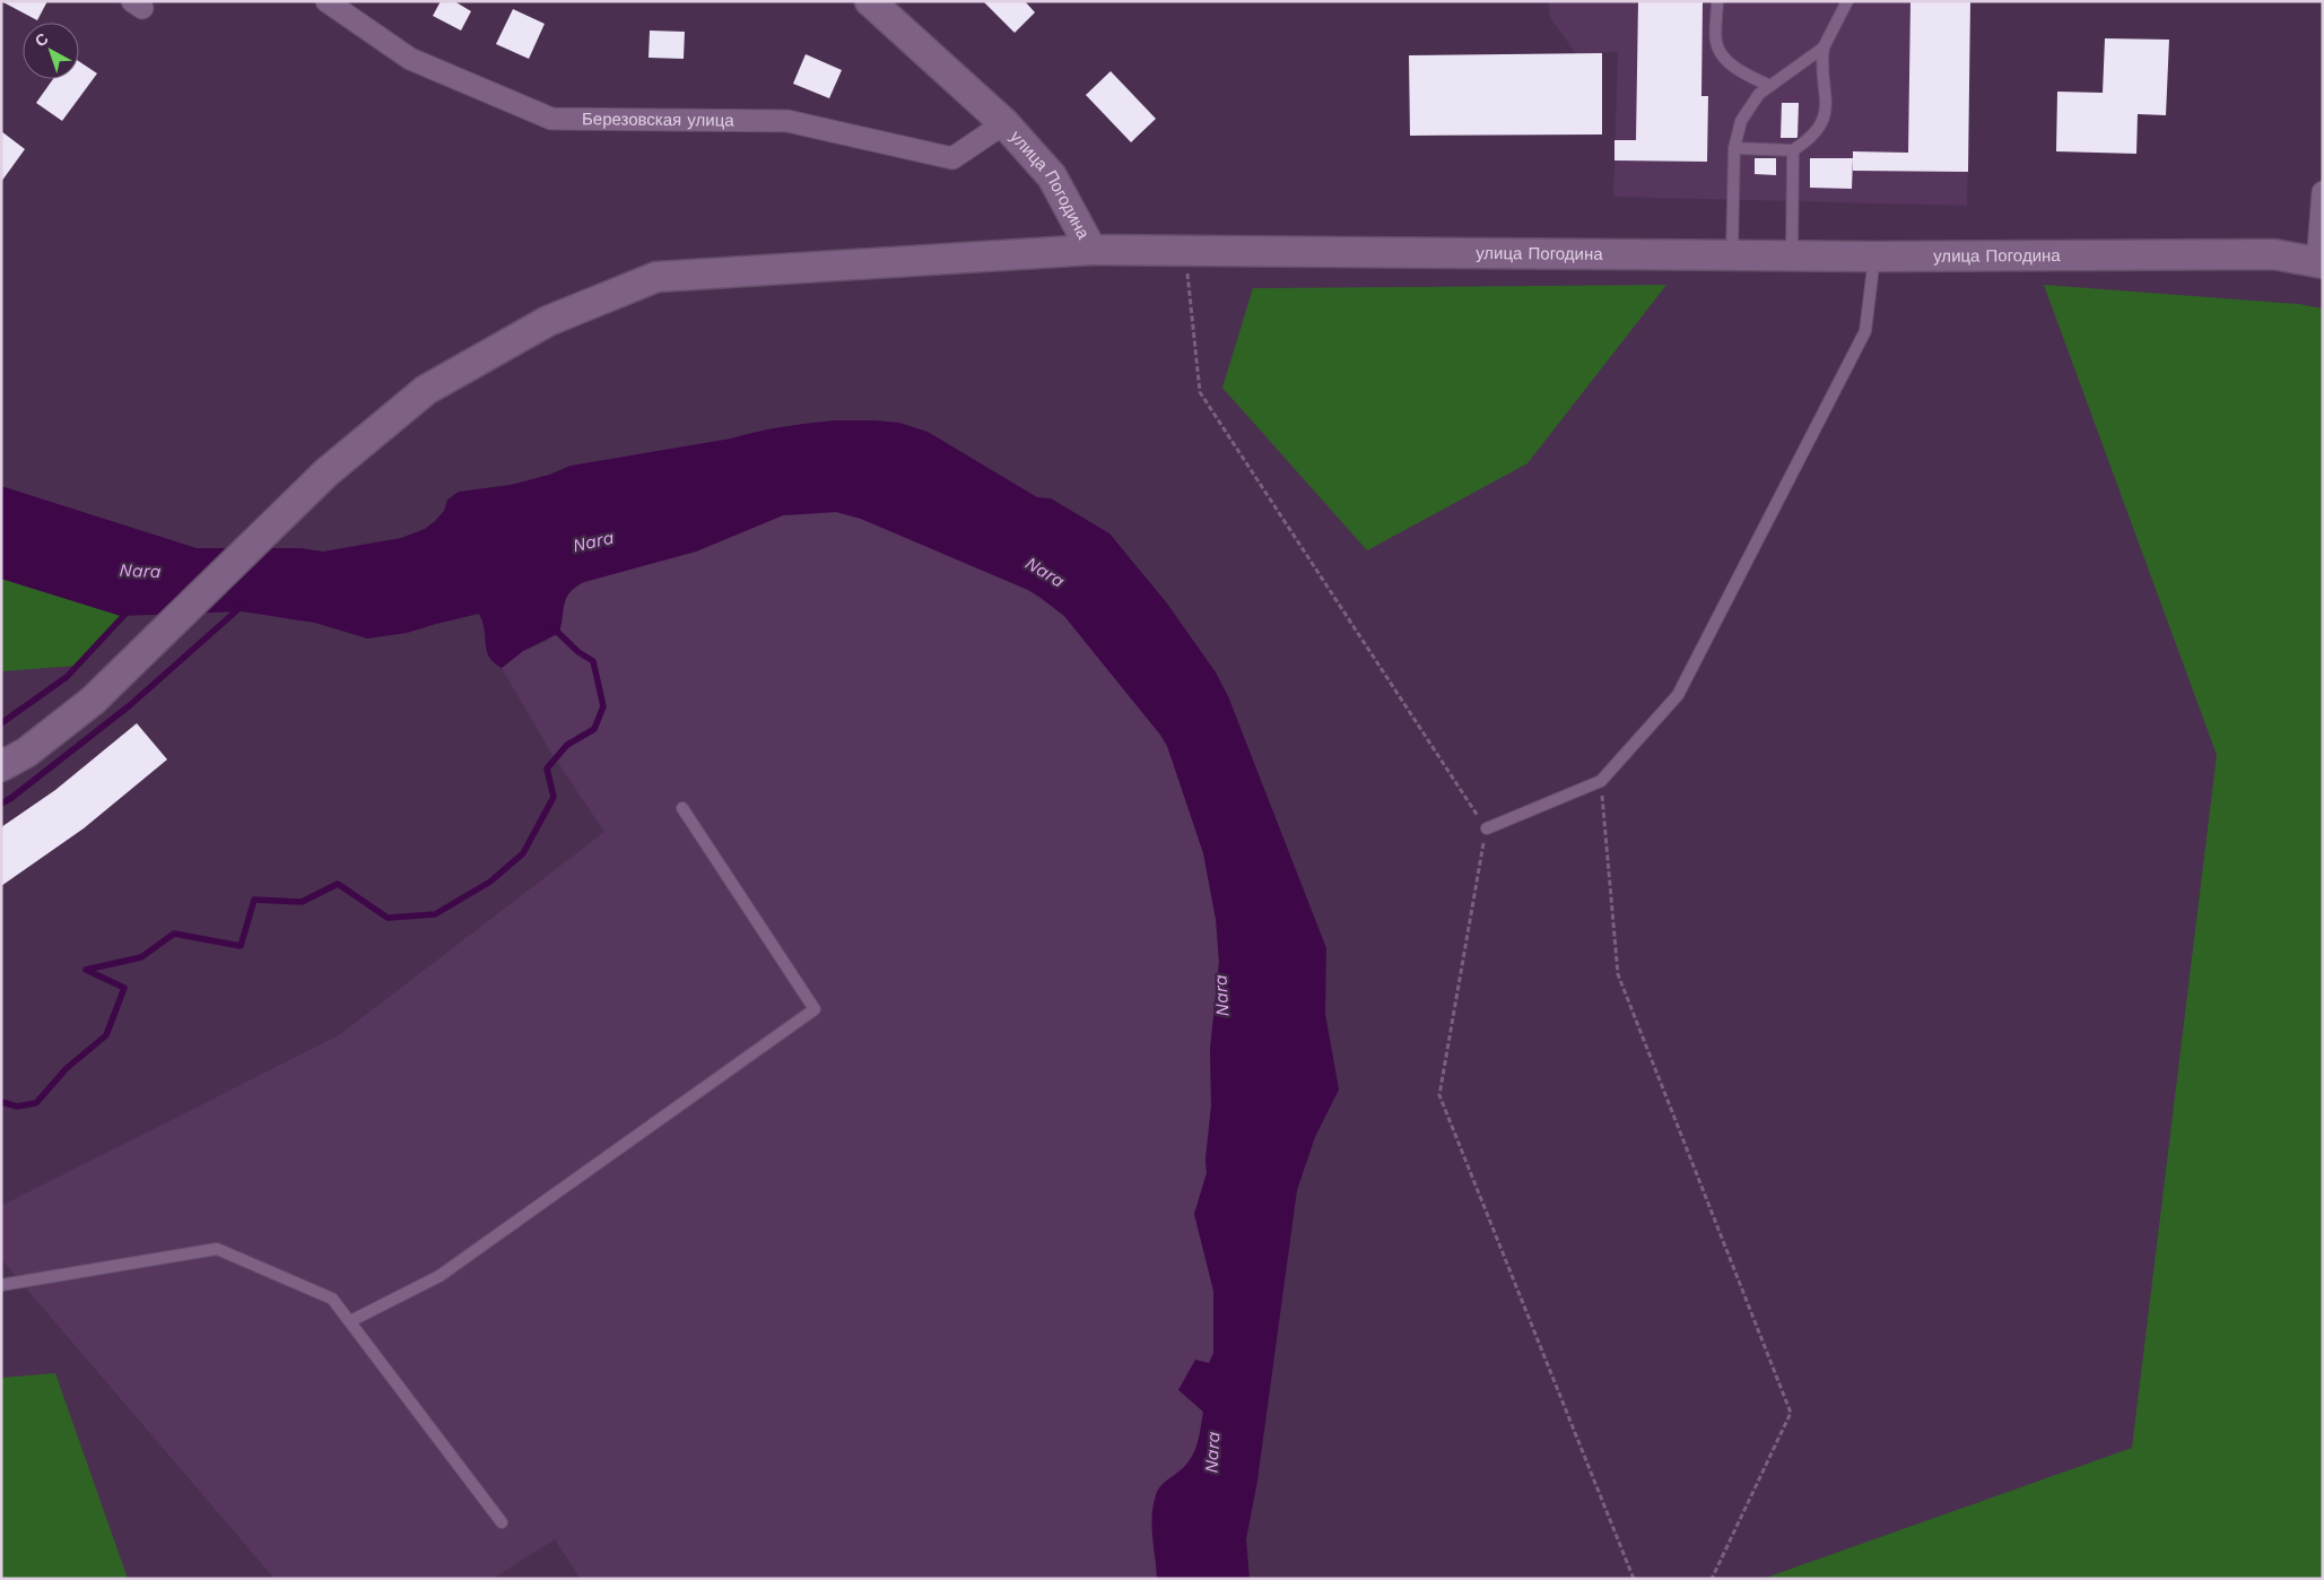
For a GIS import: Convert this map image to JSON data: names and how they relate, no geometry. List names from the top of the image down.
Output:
{
  "streets": {
    "street": ["Березовская улица", "улица Погодина"]
  },
  "crossings": [
    ["Березовская улица", "улица Погодина"]
  ],
  "water": ["Nara"],
  "north": "top left"
}
